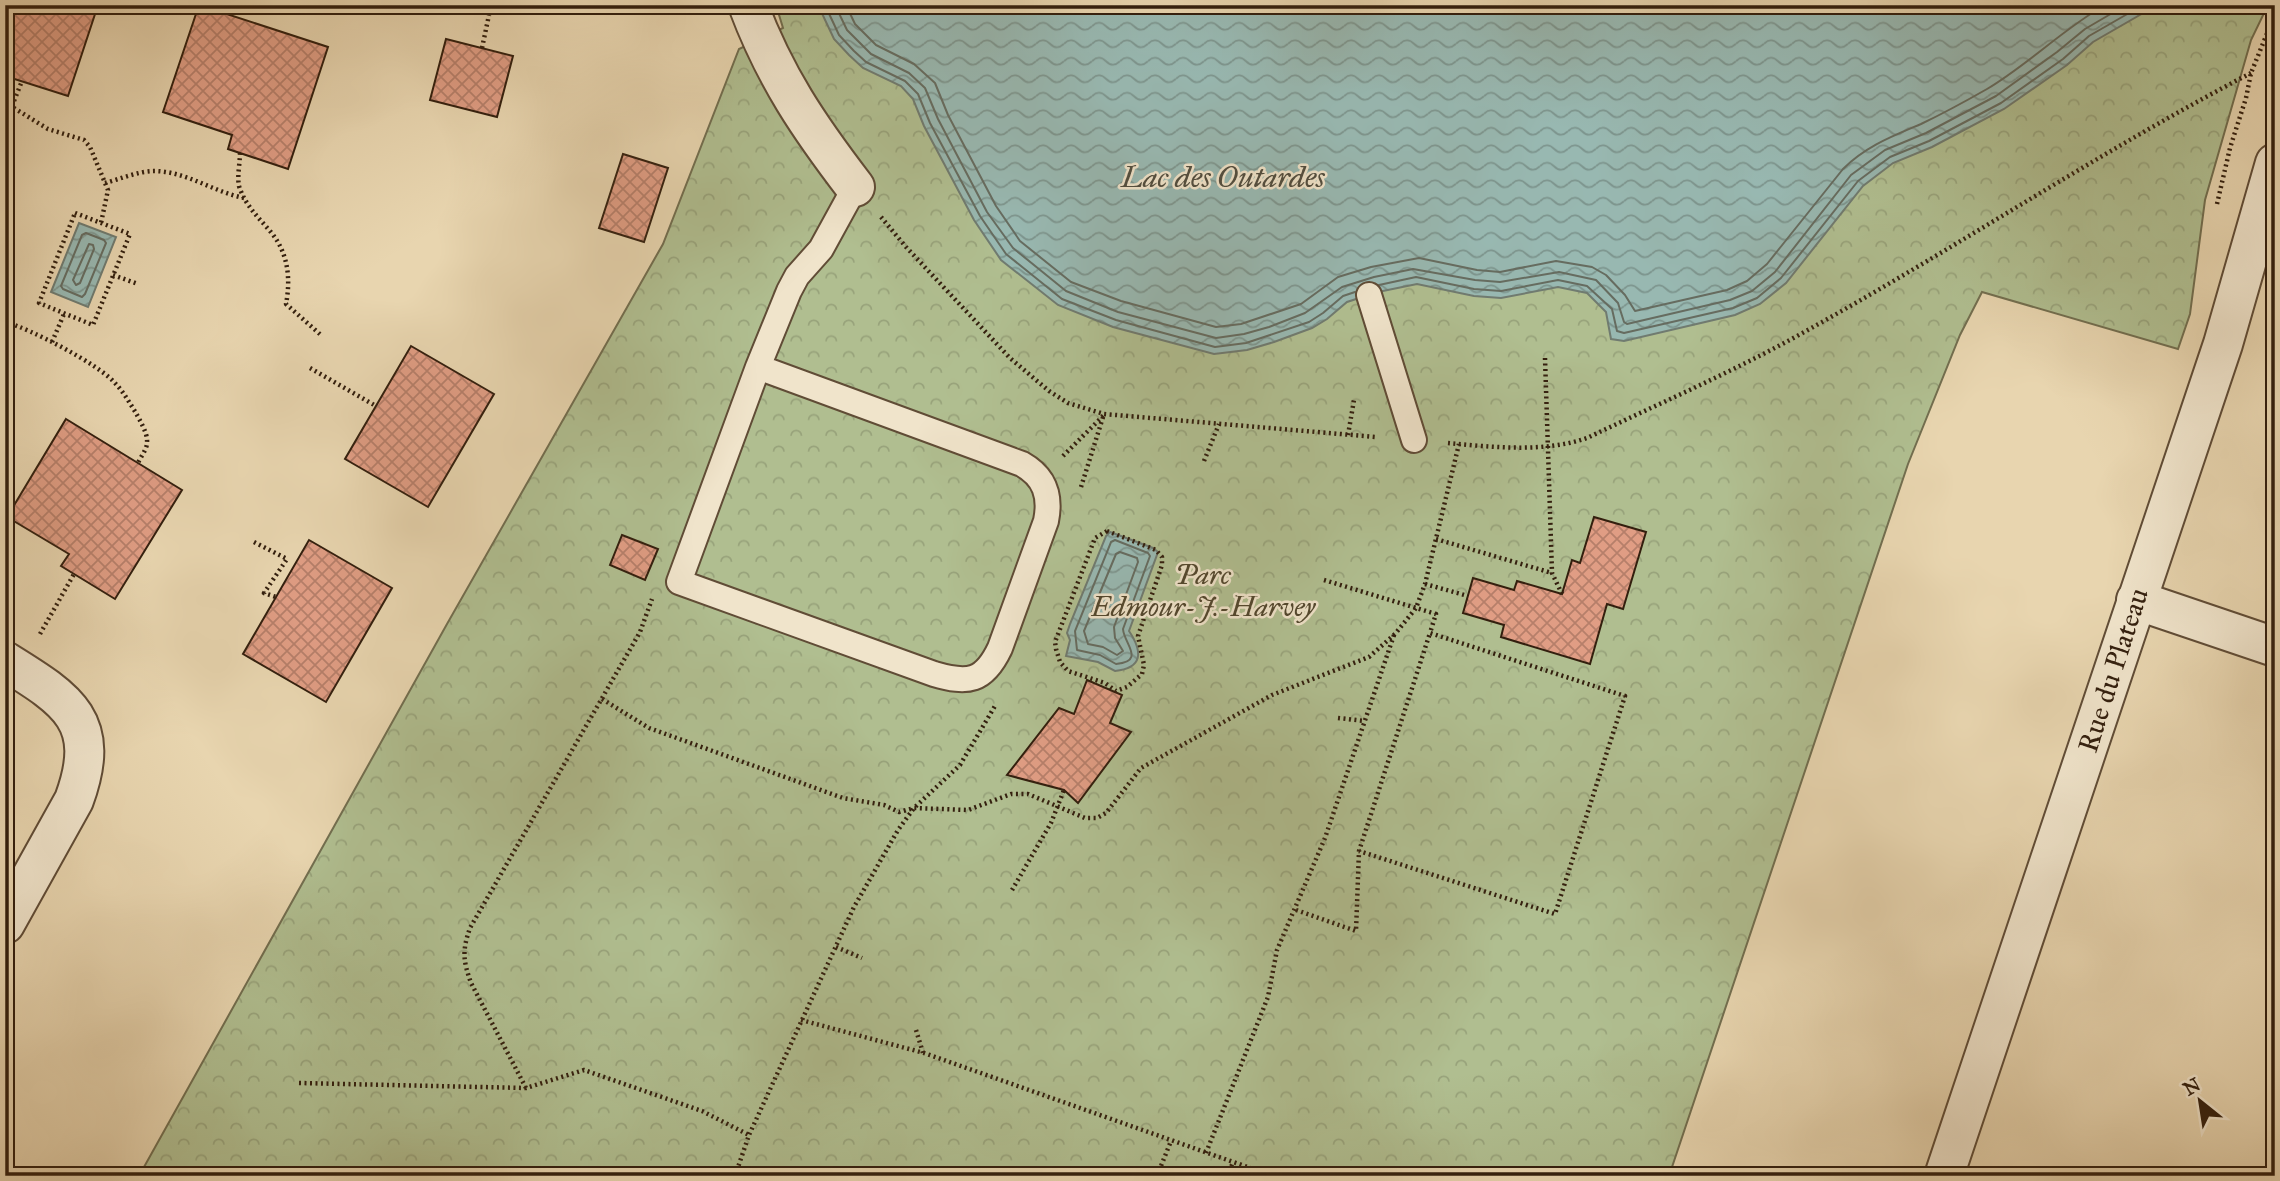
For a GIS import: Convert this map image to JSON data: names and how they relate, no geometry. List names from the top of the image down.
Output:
{
  "streets": {
    "street": ["Rue du Plateau"]
  },
  "water": ["Lac des Outardes"],
  "parks": ["Parc Edmour-J.-Harvey"],
  "north": "top left"
}
